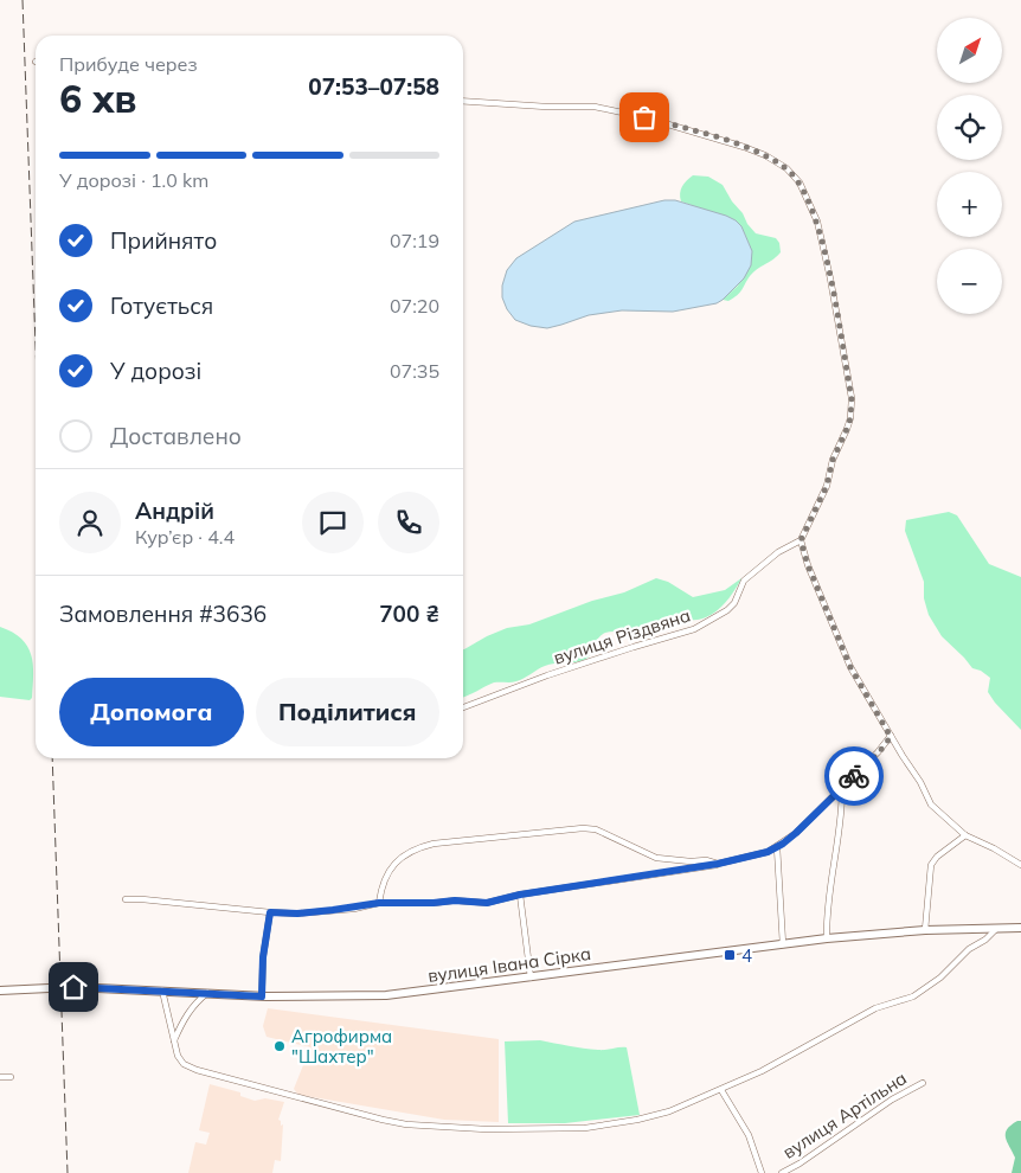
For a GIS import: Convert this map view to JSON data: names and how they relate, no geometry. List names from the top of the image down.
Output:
{
  "streets": {
    "street": ["вулиця Різдвяна", "вулиця Івана Сірка", "вулиця Артільна"]
  },
  "places": {
    "transit": ["4"],
    "other": ["Агрофирма \"Шахтер\""]
  },
  "north": "top right",
  "page": {
    "map_buttons": ["+", "−"],
    "heading": ["6 хв", "Прибуде через", "07:53–07:58"],
    "panel": [
      "Андрій",
      "Кур’єр · 4.4",
      "Замовлення #3636",
      "700 ₴"
    ],
    "bar": "У дорозі · 1.0 km",
    "list": [
      ["Прийнято", "07:19"],
      ["Готується", "07:20"],
      ["У дорозі", "07:35"],
      "Доставлено"
    ],
    "buttons": ["Допомога", "Поділитися"]
  }
}
